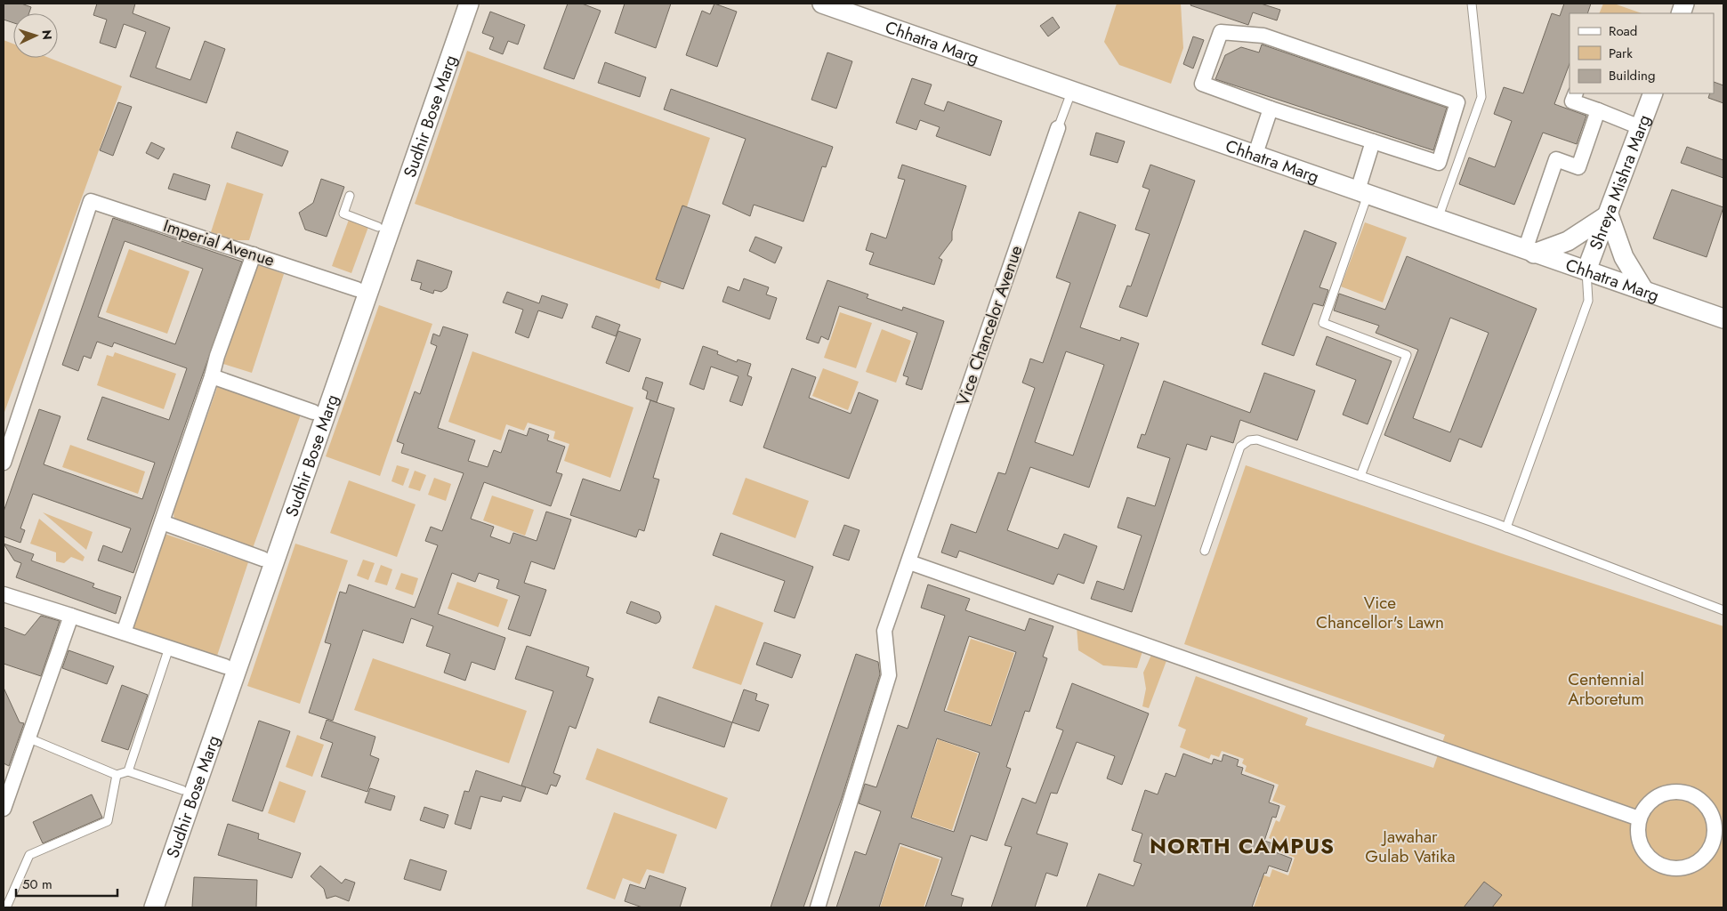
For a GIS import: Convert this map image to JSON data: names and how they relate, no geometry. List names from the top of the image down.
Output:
{
  "streets": {
    "street": [
      "Chhatra Marg",
      "Sudhir Bose Marg",
      "Shreya Mishra Marg",
      "Imperial Avenue",
      "Vice Chancelor Avenue"
    ]
  },
  "crossings": [
    ["Chhatra Marg", "Shreya Mishra Marg"],
    ["Chhatra Marg", "Vice Chancelor Avenue"],
    ["Sudhir Bose Marg", "Imperial Avenue"]
  ],
  "districts": ["NORTH CAMPUS"],
  "parks": ["Vice Chancellor's Lawn", "Centennial Arboretum", "Jawahar Gulab Vatika"],
  "legend": ["Road", "Park", "Building"],
  "scale_bar": "50 m",
  "north": "right"
}
